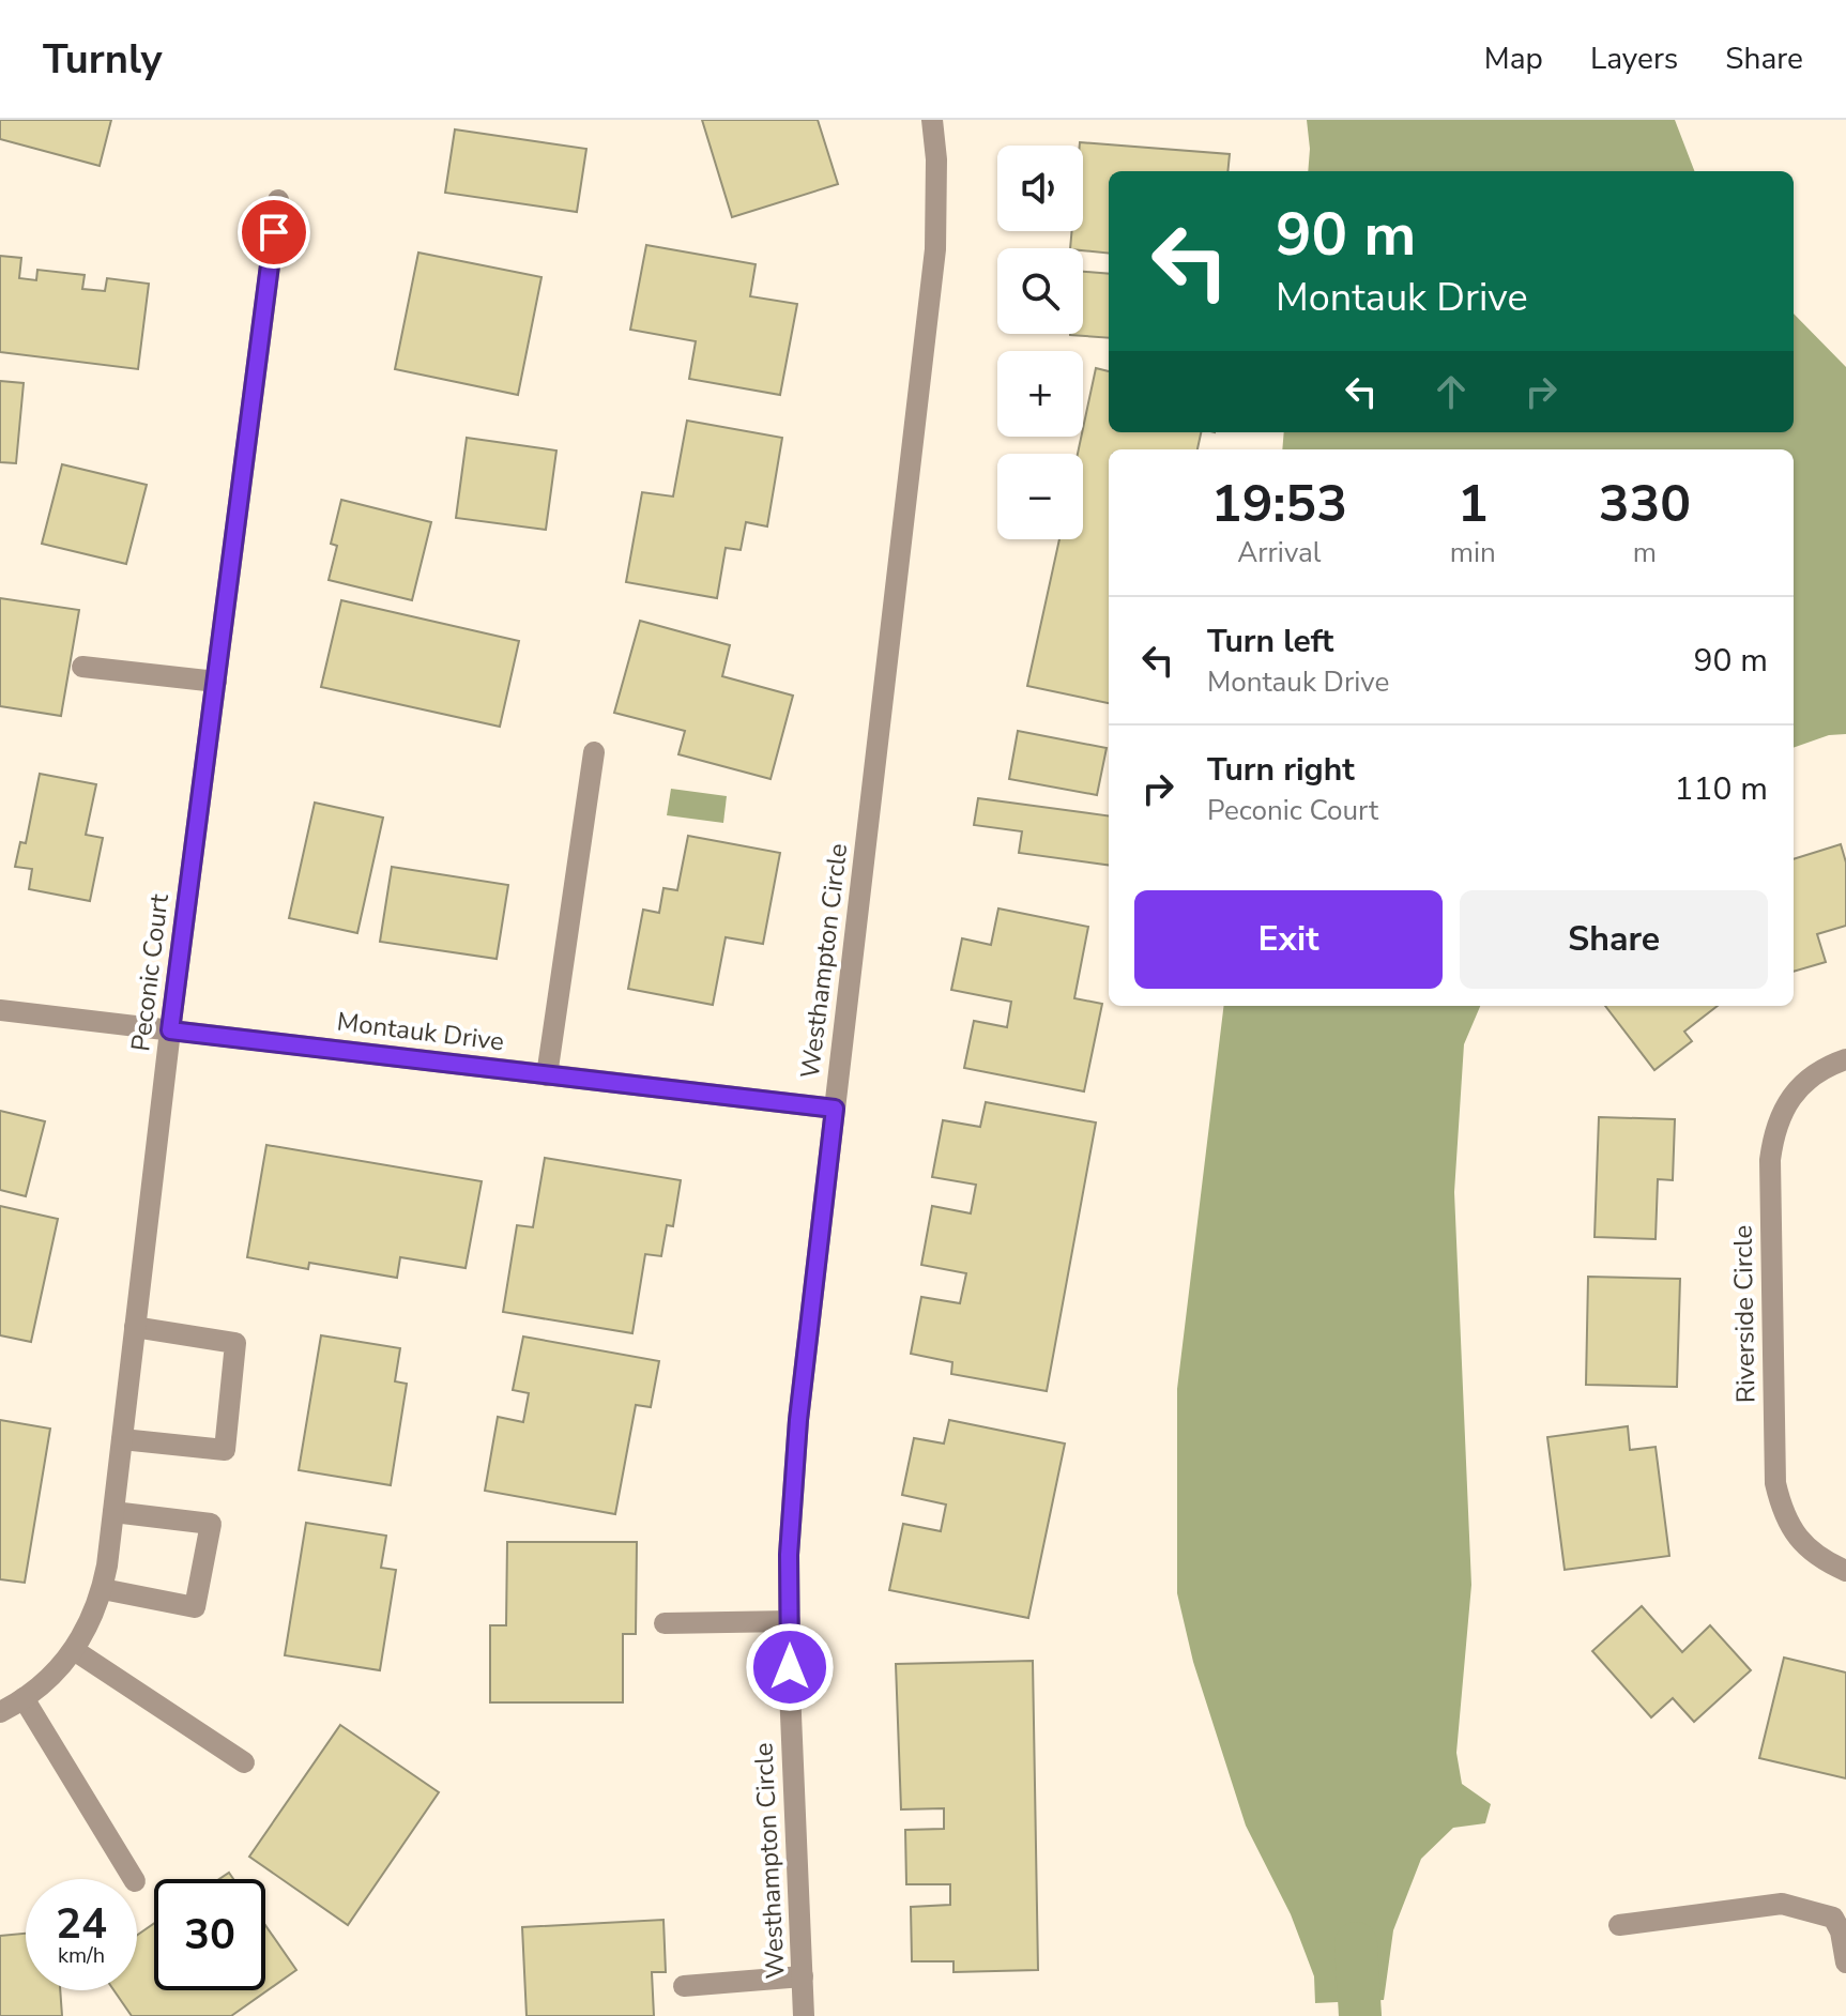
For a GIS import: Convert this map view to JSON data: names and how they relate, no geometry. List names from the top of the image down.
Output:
{
  "streets": {
    "street": [
      "Westhampton Circle",
      "Peconic Court",
      "Montauk Drive",
      "Riverside Circle"
    ]
  },
  "crossings": [
    ["Westhampton Circle", "Montauk Drive"],
    ["Peconic Court", "Montauk Drive"]
  ],
  "page": {
    "header": "Turnly",
    "nav": ["Map", "Layers", "Share"],
    "map_buttons": ["+", "−"],
    "turn": ["90 m", "Montauk Drive"],
    "eta": [
      "19:53",
      "Arrival",
      "1",
      "min",
      "330",
      "m"
    ],
    "list": [
      {
        "name": "Turn left",
        "note": "Montauk Drive",
        "value": "90 m"
      },
      {
        "name": "Turn right",
        "note": "Peconic Court",
        "value": "110 m"
      }
    ],
    "buttons": ["Exit", "Share"],
    "speed": "24 km/h",
    "limit": "30"
  }
}
